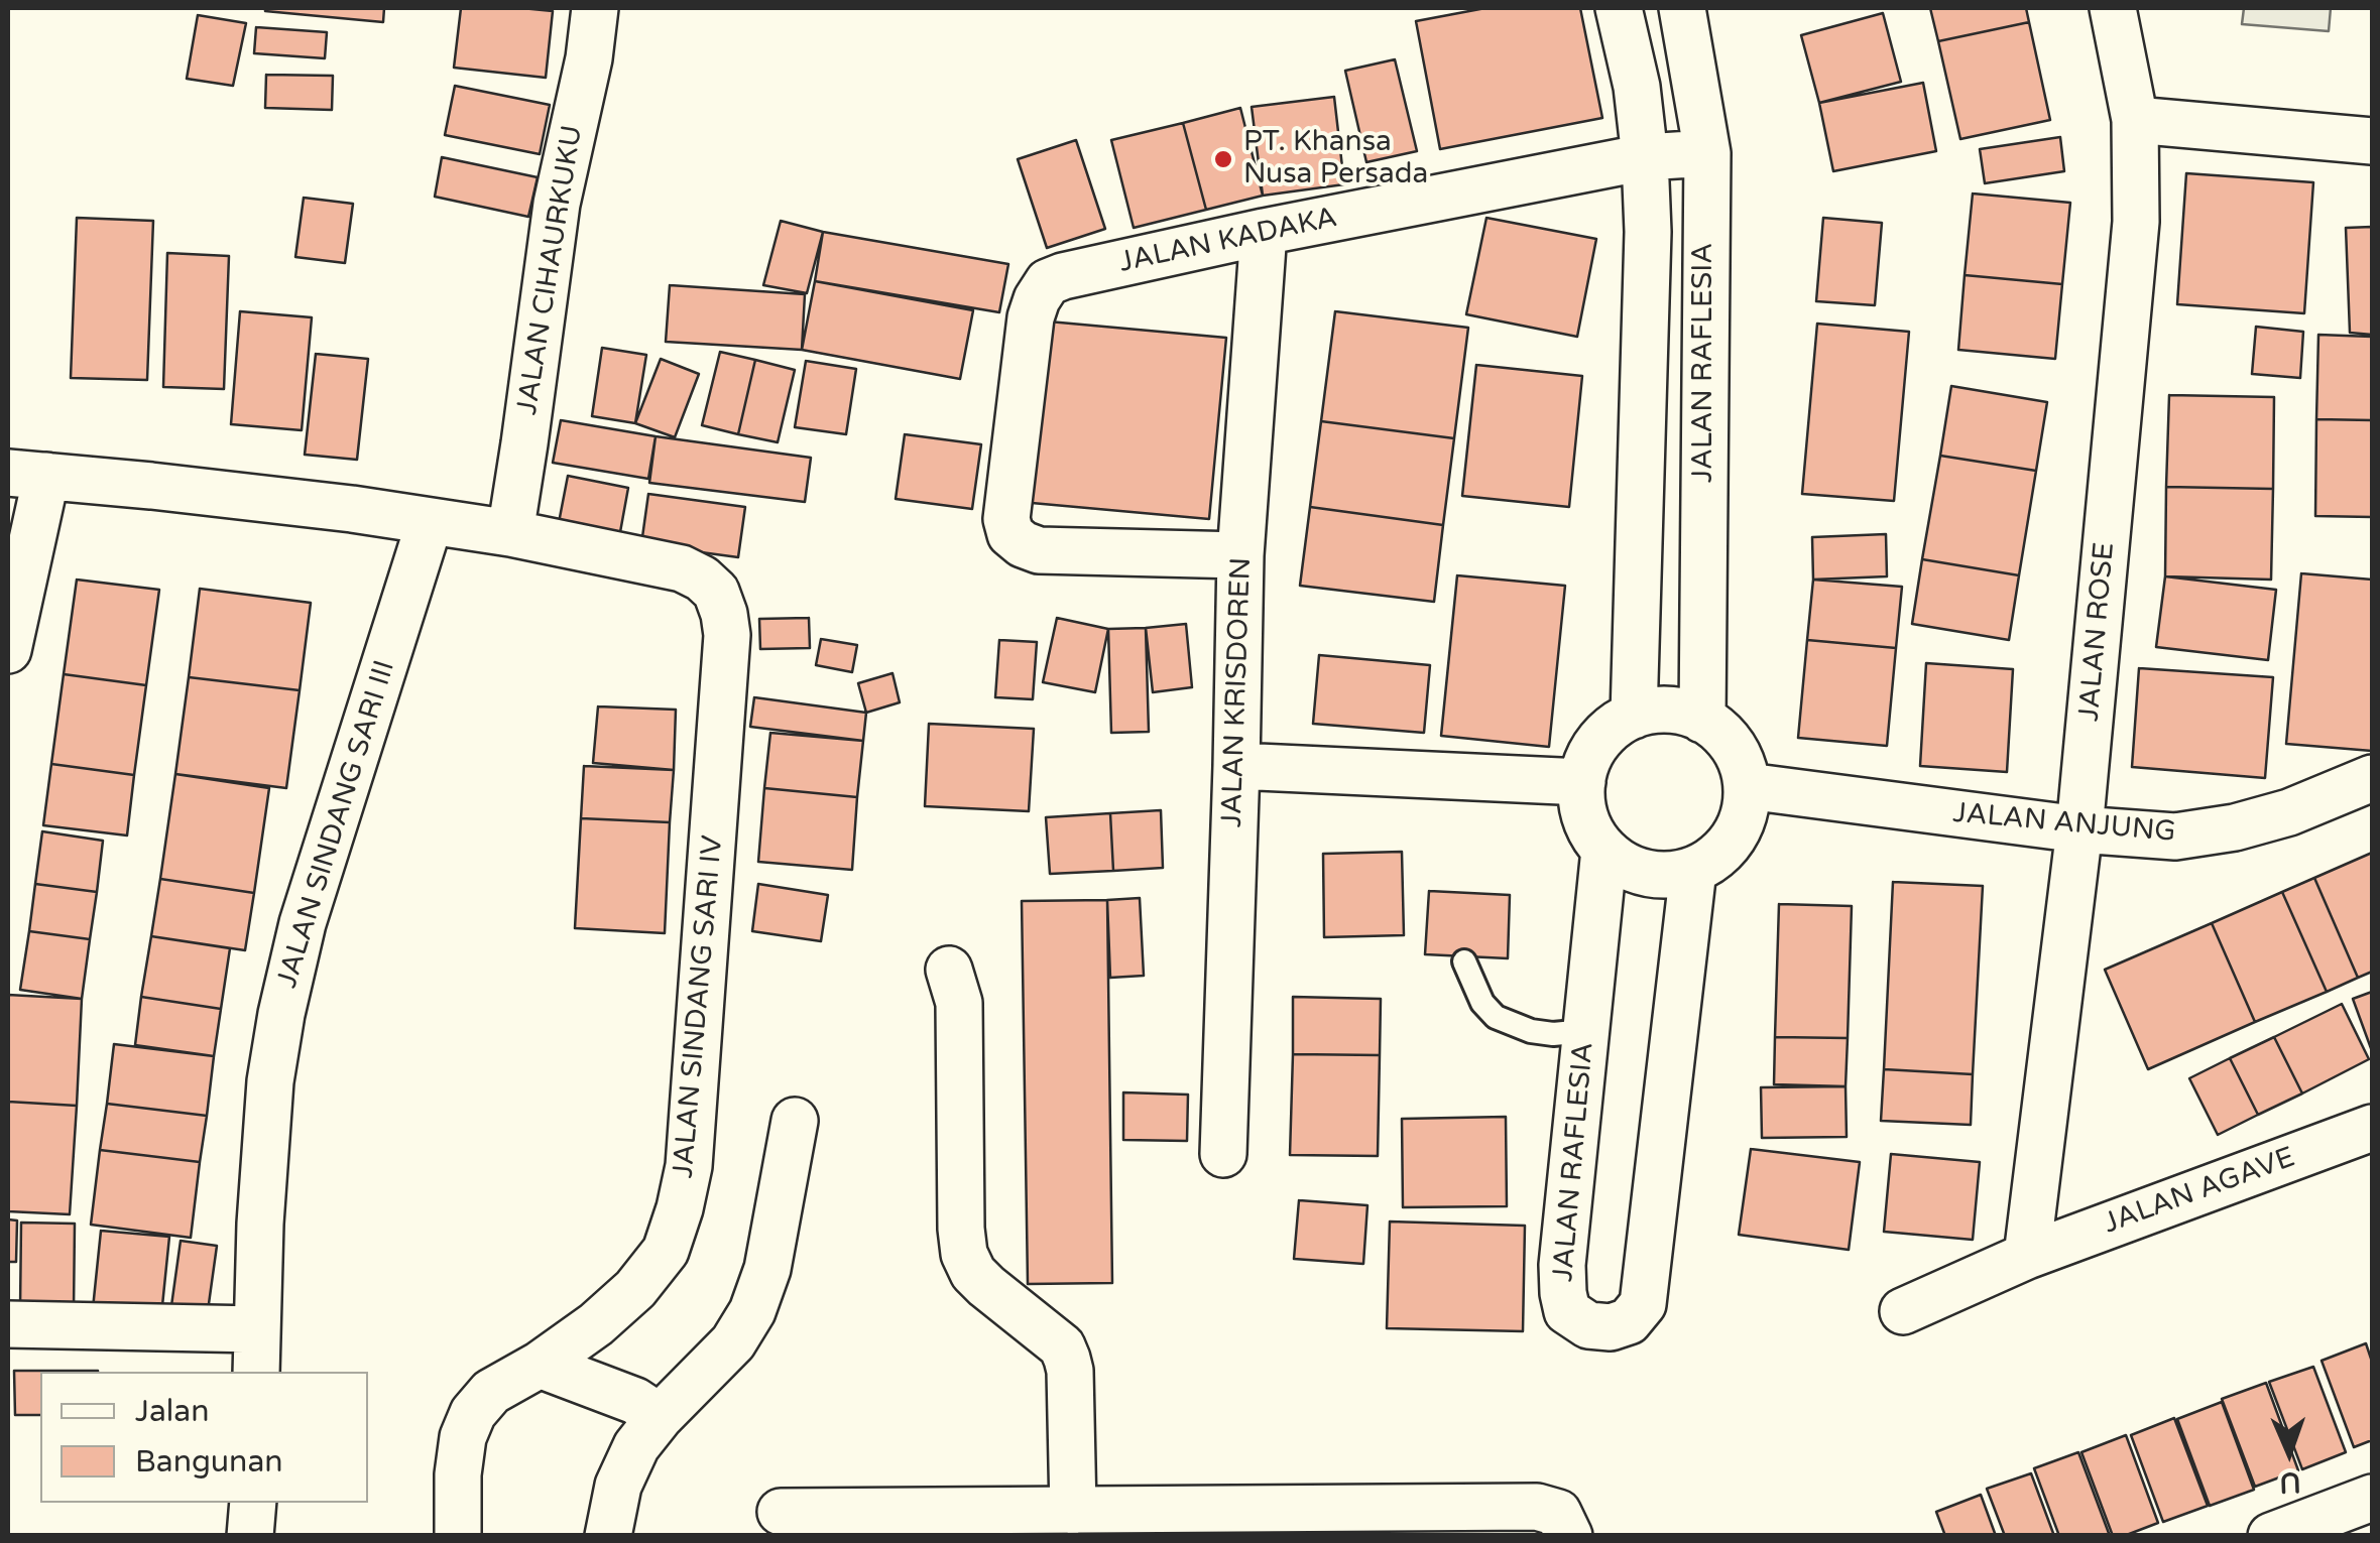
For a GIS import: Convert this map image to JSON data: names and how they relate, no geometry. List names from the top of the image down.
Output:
{
  "streets": {
    "street": [
      "JALAN KADAKA",
      "JALAN CIHAURKUKU",
      "JALAN RAFLESIA",
      "JALAN ROSE",
      "JALAN KRISDOREN",
      "JALAN ANJUNG",
      "JALAN SINDANG SARI III",
      "JALAN SINDANG SARI IV",
      "JALAN AGAVE"
    ]
  },
  "crossings": [
    ["JALAN KADAKA", "JALAN RAFLESIA"],
    ["JALAN KADAKA", "JALAN KRISDOREN"],
    ["JALAN CIHAURKUKU", "JALAN SINDANG SARI IV"],
    ["JALAN RAFLESIA", "JALAN ANJUNG"],
    ["JALAN ROSE", "JALAN ANJUNG"],
    ["JALAN ROSE", "JALAN AGAVE"]
  ],
  "places": ["PT. Khansa Nusa Persada"],
  "legend": ["Jalan", "Bangunan"],
  "north": "bottom"
}
